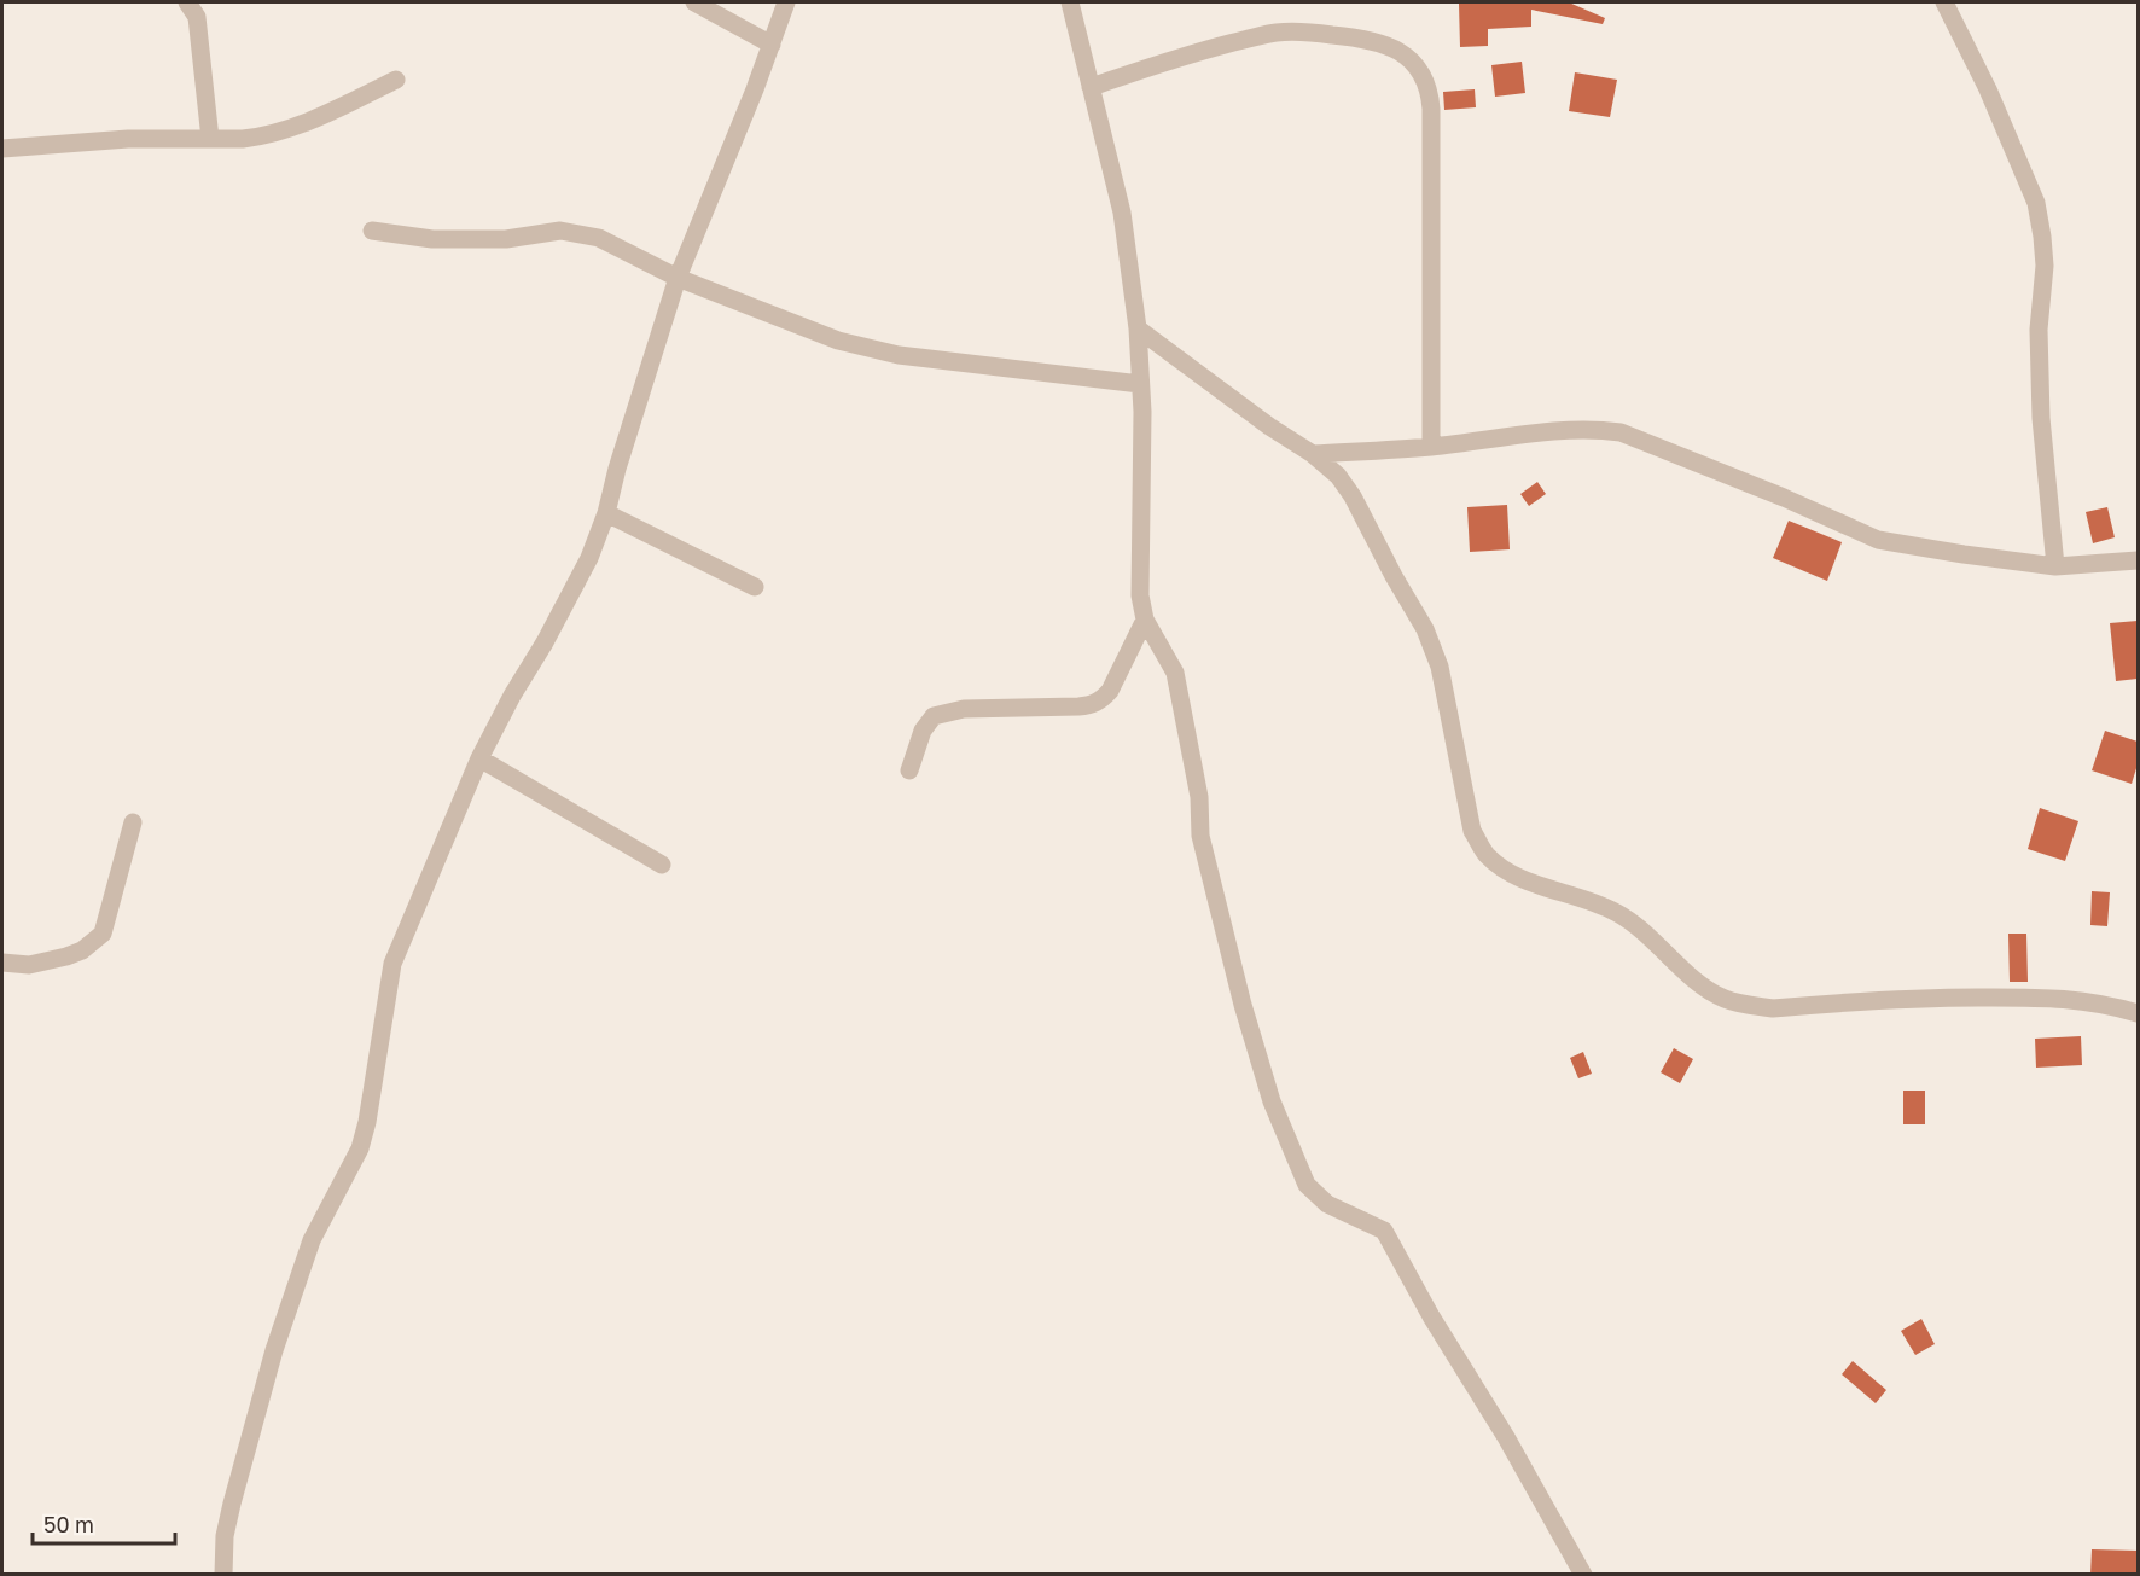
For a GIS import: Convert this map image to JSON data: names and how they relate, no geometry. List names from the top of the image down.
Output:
{
  "scale_bar": "50 m"
}
